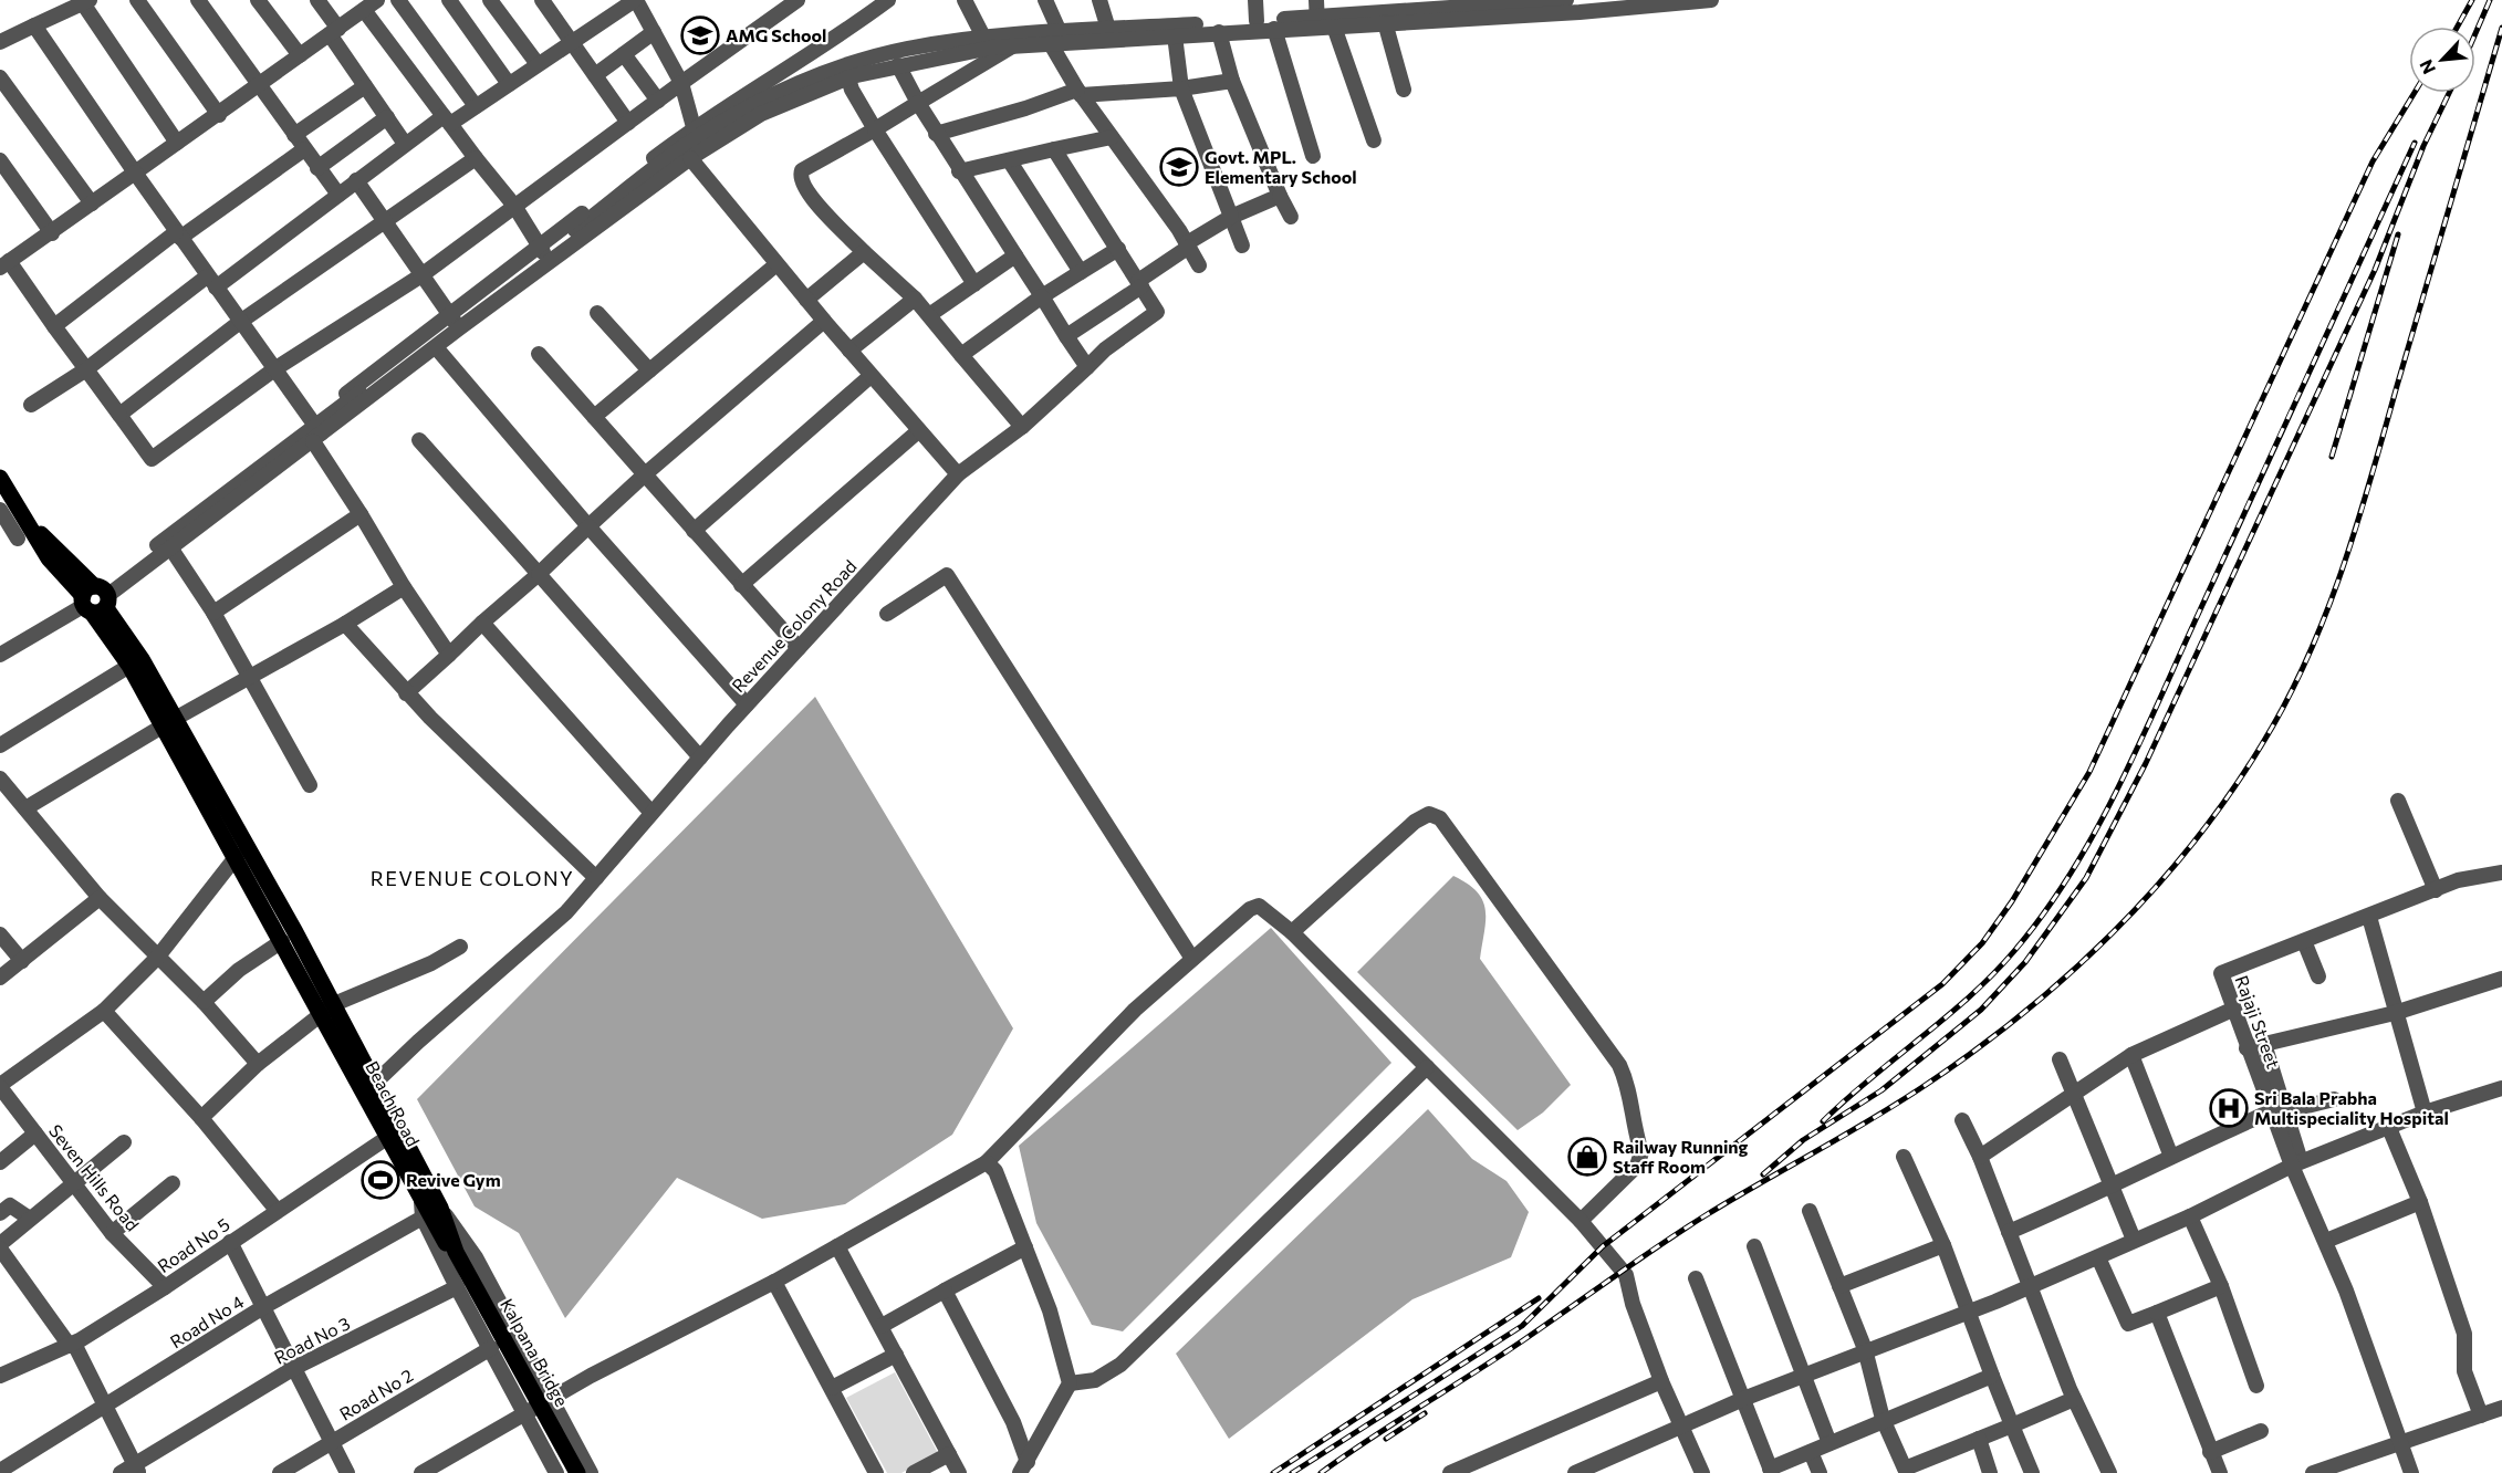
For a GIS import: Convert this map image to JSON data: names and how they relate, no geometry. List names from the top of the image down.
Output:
{
  "streets": {
    "main road": ["Beach Road", "Kalpana Bridge"],
    "street": [
      "Revenue Colony Road",
      "Rajaji Street",
      "Seven Hills Road",
      "Road No 5",
      "Road No 4",
      "Road No 3",
      "Road No 2"
    ]
  },
  "crossings": [
    ["Revenue Colony Road", "Beach Road"],
    ["Beach Road", "Road No 5"],
    ["Beach Road", "Road No 4"],
    ["Beach Road", "Kalpana Bridge"],
    ["Seven Hills Road", "Road No 5"]
  ],
  "districts": ["REVENUE COLONY"],
  "places": {
    "school or university": ["AMG School", "Govt. MPL. Elementary School"],
    "hospital": ["Sri Bala Prabha Multispeciality Hospital"],
    "shop": ["Railway Running Staff Room"],
    "sports": ["Revive Gym"]
  },
  "north": "bottom left"
}
